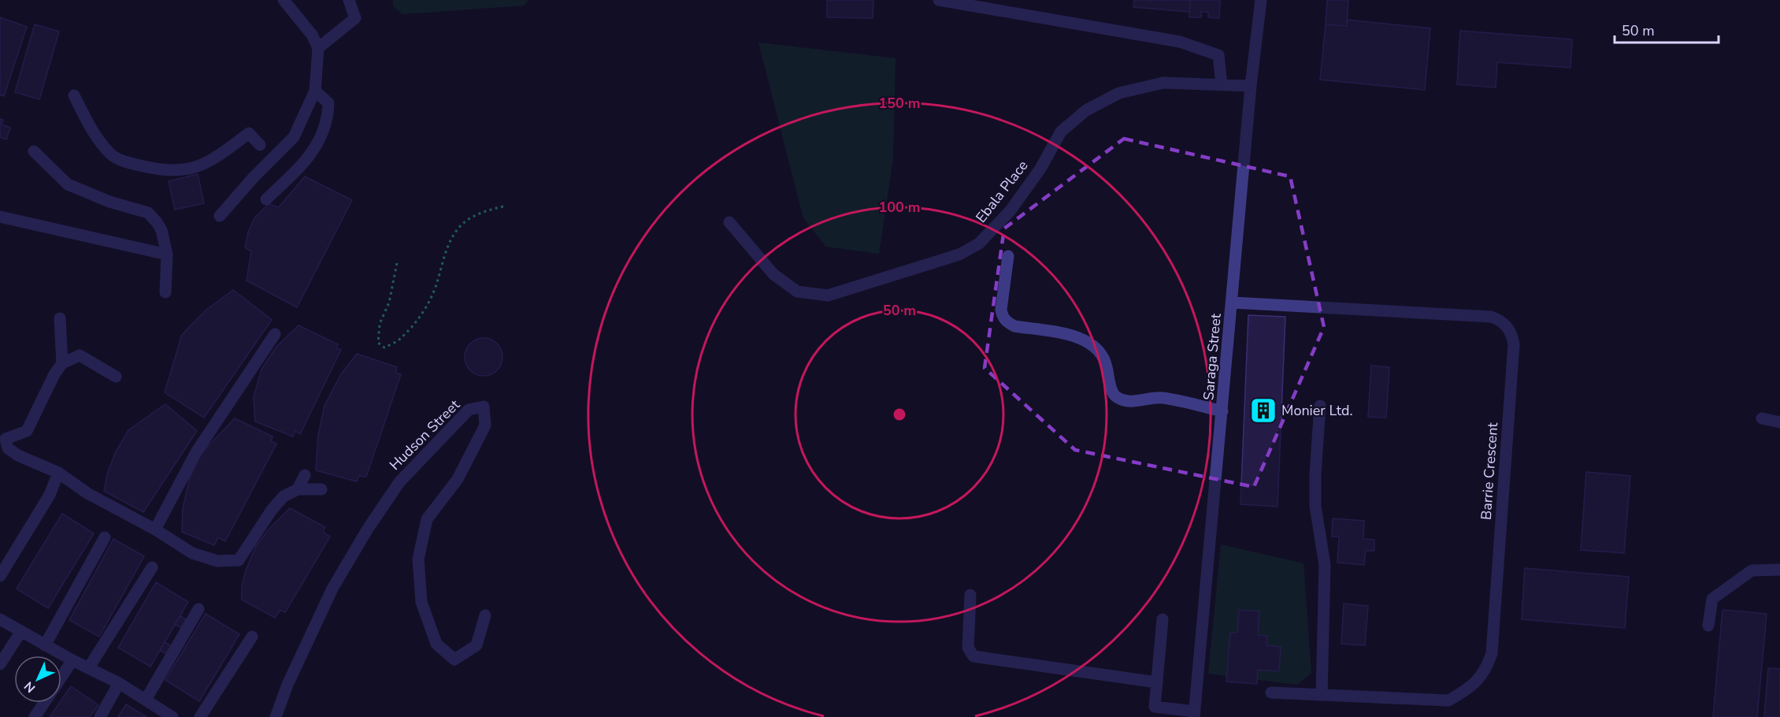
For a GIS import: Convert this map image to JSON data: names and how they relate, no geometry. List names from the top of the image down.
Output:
{
  "streets": {
    "street": [
      "Ebala Place",
      "Saraga Street",
      "Hudson Street",
      "Barrie Crescent"
    ]
  },
  "crossings": [
    ["Ebala Place", "Saraga Street"],
    ["Saraga Street", "Barrie Crescent"]
  ],
  "places": {
    "building": ["Monier Ltd."]
  },
  "scale_bar": "50 m",
  "north": "bottom left",
  "rings": ["150 m", "100 m", "50 m"]
}
